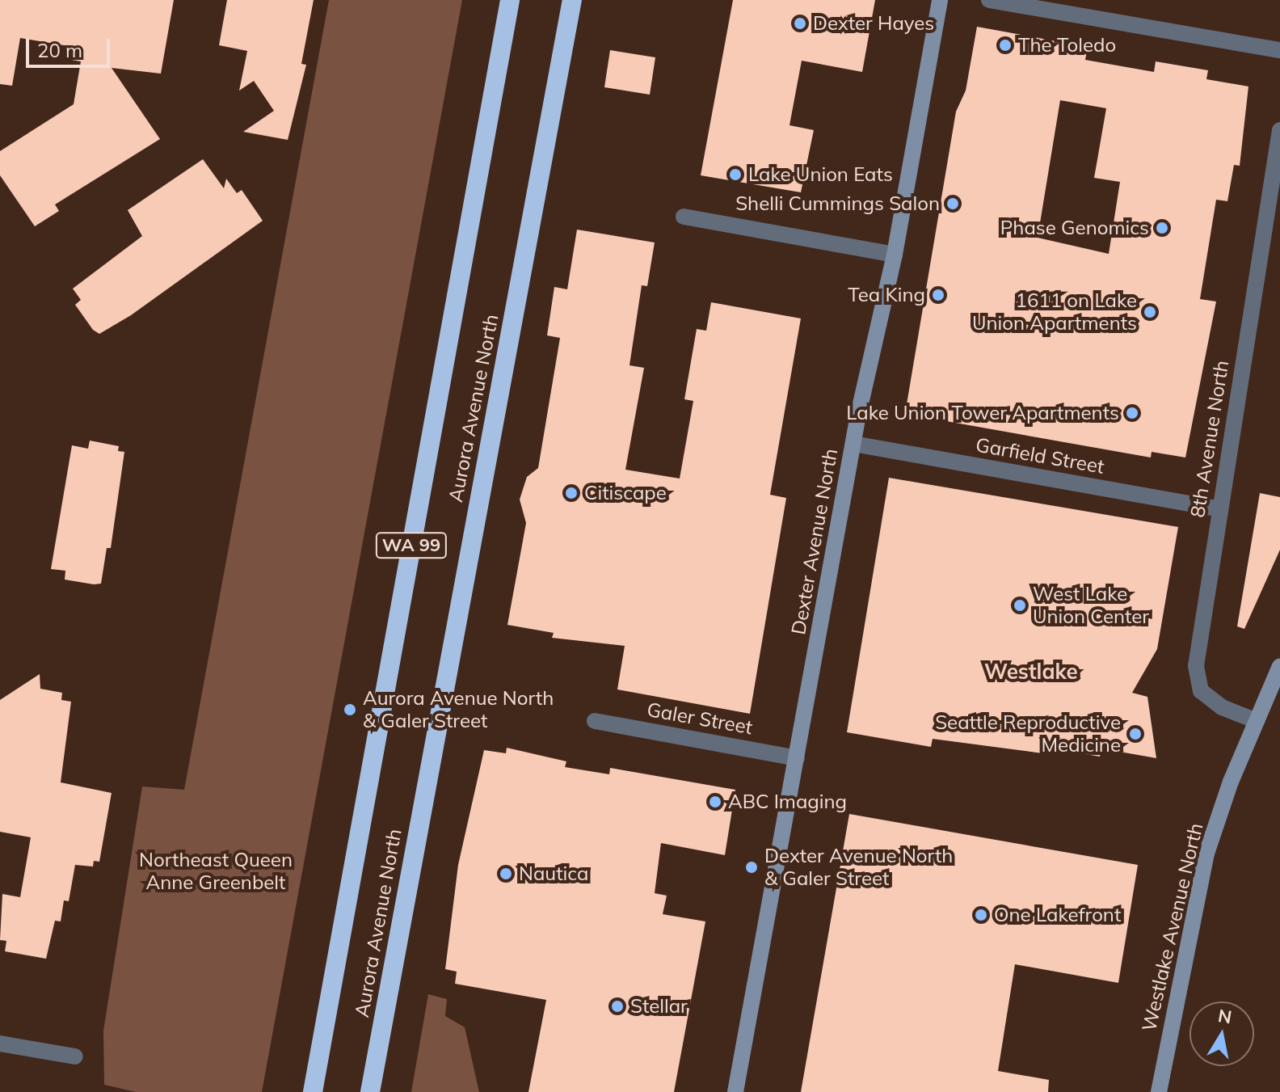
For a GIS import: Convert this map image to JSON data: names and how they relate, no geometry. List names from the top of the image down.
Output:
{
  "streets": {
    "highway": ["Aurora Avenue North", "WA 99"],
    "main road": ["Dexter Avenue North", "Westlake Avenue North"],
    "street": ["8th Avenue North", "Garfield Street", "Galer Street"]
  },
  "crossings": [
    ["8th Avenue North", "Garfield Street"],
    ["8th Avenue North", "Westlake Avenue North"],
    ["Garfield Street", "Dexter Avenue North"],
    ["Dexter Avenue North", "Galer Street"]
  ],
  "districts": ["Westlake"],
  "parks": ["Northeast Queen Anne Greenbelt"],
  "places": [
    "Dexter Hayes",
    "The Toledo",
    "Lake Union Eats",
    "Shelli Cummings Salon",
    "Phase Genomics",
    "Tea King",
    "1611 on Lake Union Apartments",
    "Lake Union Tower Apartments",
    "Citiscape",
    "West Lake Union Center",
    "Aurora Avenue North & Galer Street",
    "Seattle Reproductive Medicine",
    "ABC Imaging",
    "Dexter Avenue North & Galer Street",
    "Nautica",
    "One Lakefront",
    "Stellar"
  ],
  "scale_bar": "20 m",
  "north": "top"
}
